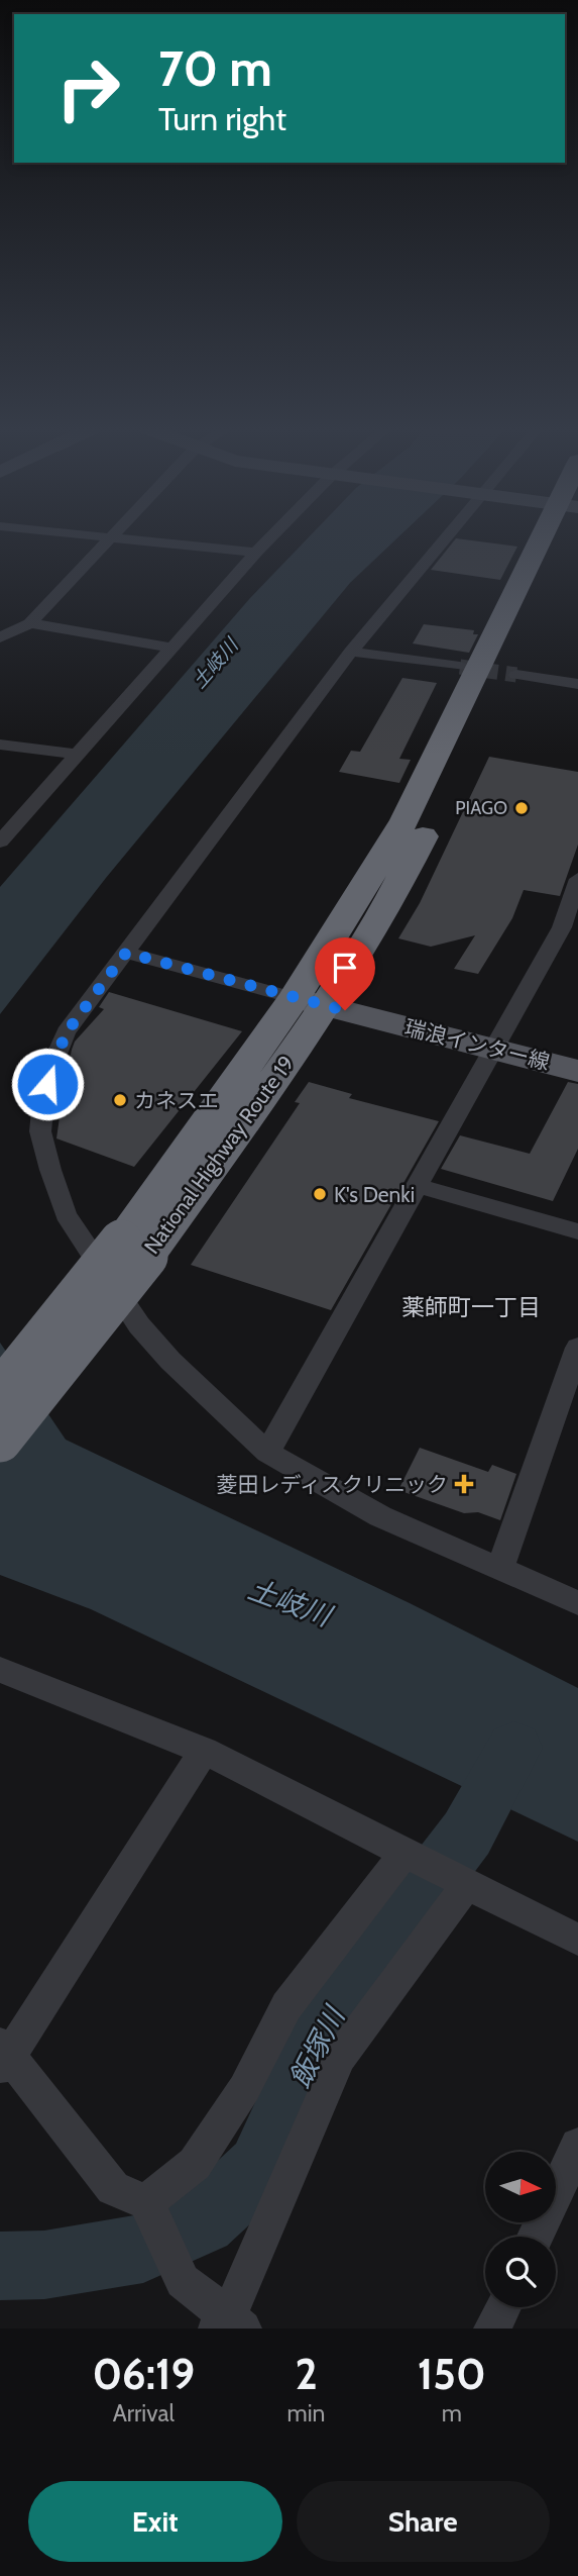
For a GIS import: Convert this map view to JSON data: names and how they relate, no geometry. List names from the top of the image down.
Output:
{
  "streets": {
    "highway": ["National Highway Route 19"],
    "main road": ["瑞浪インター線"]
  },
  "crossings": [
    ["瑞浪インター線", "National Highway Route 19"]
  ],
  "districts": ["薬師町一丁目"],
  "water": ["土岐川", "飯塚川"],
  "places": {
    "other": ["PIAGO", "カネスエ", "K's Denki"],
    "health": ["菱田レディスクリニック"]
  },
  "north": "right",
  "page": {
    "turn": ["70 m", "Turn right"],
    "eta": [
      "06:19",
      "Arrival",
      "2",
      "min",
      "150",
      "m"
    ],
    "buttons": ["Exit", "Share"]
  }
}
